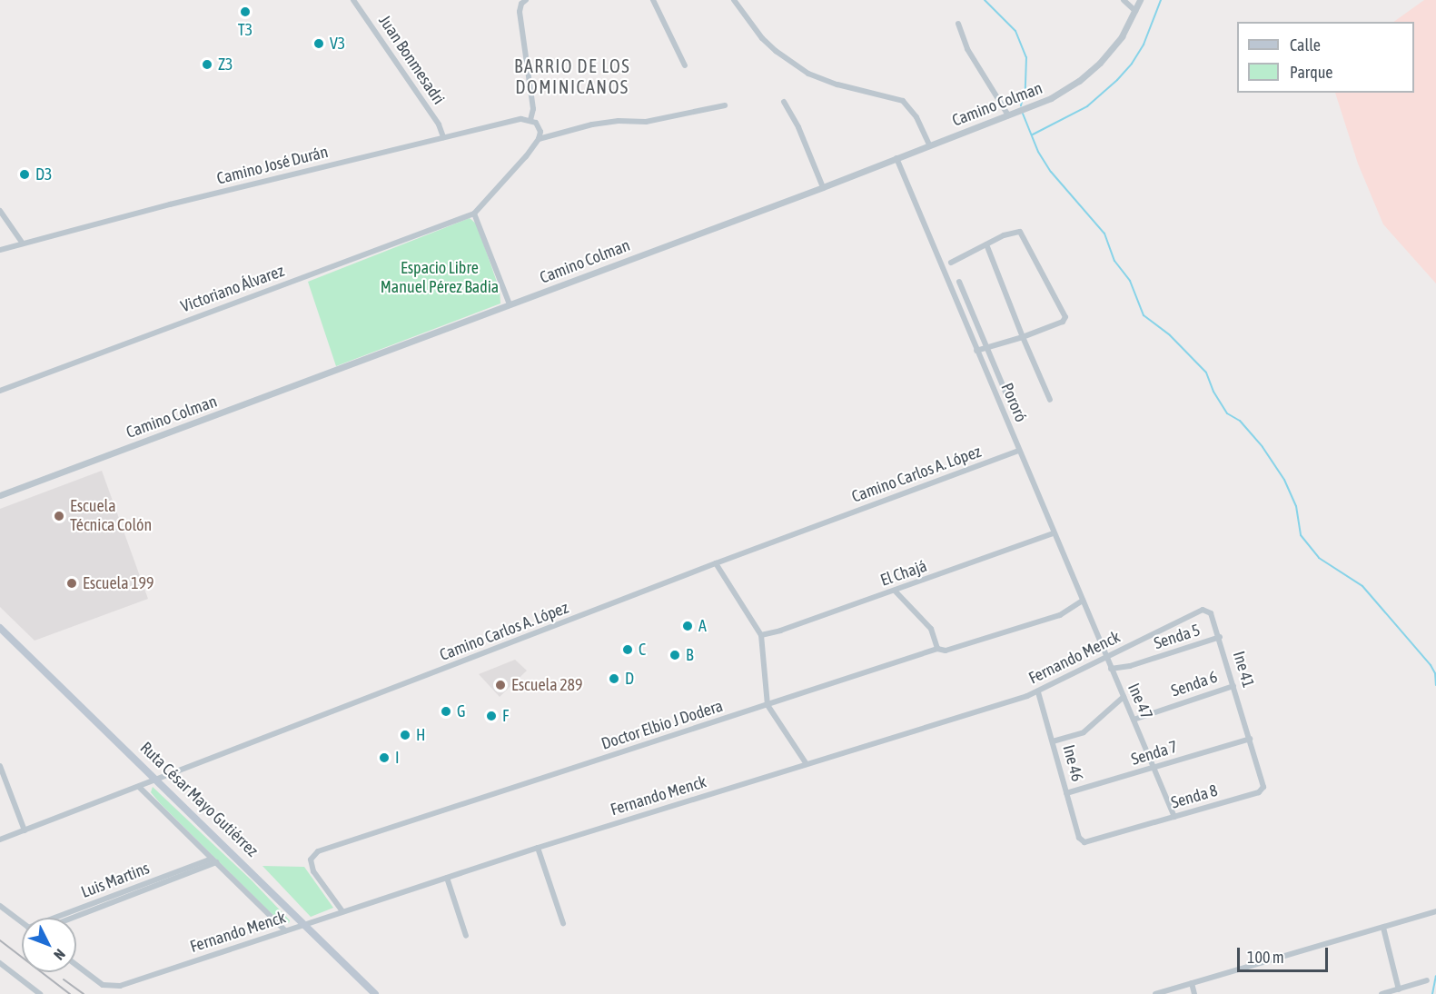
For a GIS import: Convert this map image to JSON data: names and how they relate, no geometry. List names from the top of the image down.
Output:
{
  "streets": {
    "main road": ["Ruta César Mayo Gutiérrez"],
    "street": [
      "Juan Bonmesadri",
      "Camino Colman",
      "Camino José Durán",
      "Victoriano Álvarez",
      "Pororó",
      "Camino Carlos A. López",
      "El Chajá",
      "Senda 5",
      "Fernando Menck",
      "Ine 41",
      "Senda 6",
      "Ine 47",
      "Doctor Elbio J Dodera",
      "Senda 7",
      "Ine 46",
      "Senda 8",
      "Luis Martins"
    ]
  },
  "crossings": [
    ["Juan Bonmesadri", "Camino José Durán"],
    ["Camino Colman", "Pororó"],
    ["Pororó", "Camino Carlos A. López"],
    ["Pororó", "El Chajá"],
    ["Pororó", "Fernando Menck"],
    ["Pororó", "Ine 47"],
    ["Pororó", "Doctor Elbio J Dodera"],
    ["Camino Carlos A. López", "Ruta César Mayo Gutiérrez"],
    ["Senda 5", "Ine 41"],
    ["Senda 5", "Ine 47"],
    ["Fernando Menck", "Ine 41"],
    ["Fernando Menck", "Ine 47"],
    ["Fernando Menck", "Doctor Elbio J Dodera"],
    ["Fernando Menck", "Ine 46"],
    ["Fernando Menck", "Ruta César Mayo Gutiérrez"],
    ["Ine 41", "Senda 6"],
    ["Ine 41", "Senda 7"],
    ["Ine 41", "Senda 8"],
    ["Senda 6", "Ine 47"],
    ["Ine 47", "Senda 7"],
    ["Ine 47", "Senda 8"],
    ["Senda 7", "Ine 46"],
    ["Senda 7", "Senda 8"],
    ["Ine 46", "Senda 8"],
    ["Ruta César Mayo Gutiérrez", "Luis Martins"]
  ],
  "districts": ["BARRIO DE LOS DOMINICANOS"],
  "parks": ["Espacio Libre Manuel Pérez Badia"],
  "places": [
    "T3",
    "V3",
    "Z3",
    "D3",
    "Escuela Técnica Colón",
    "Escuela 199",
    "A",
    "C",
    "B",
    "D",
    "Escuela 289",
    "G",
    "F",
    "H",
    "I"
  ],
  "legend": ["Calle", "Parque"],
  "scale_bar": "100 m",
  "north": "bottom right"
}
